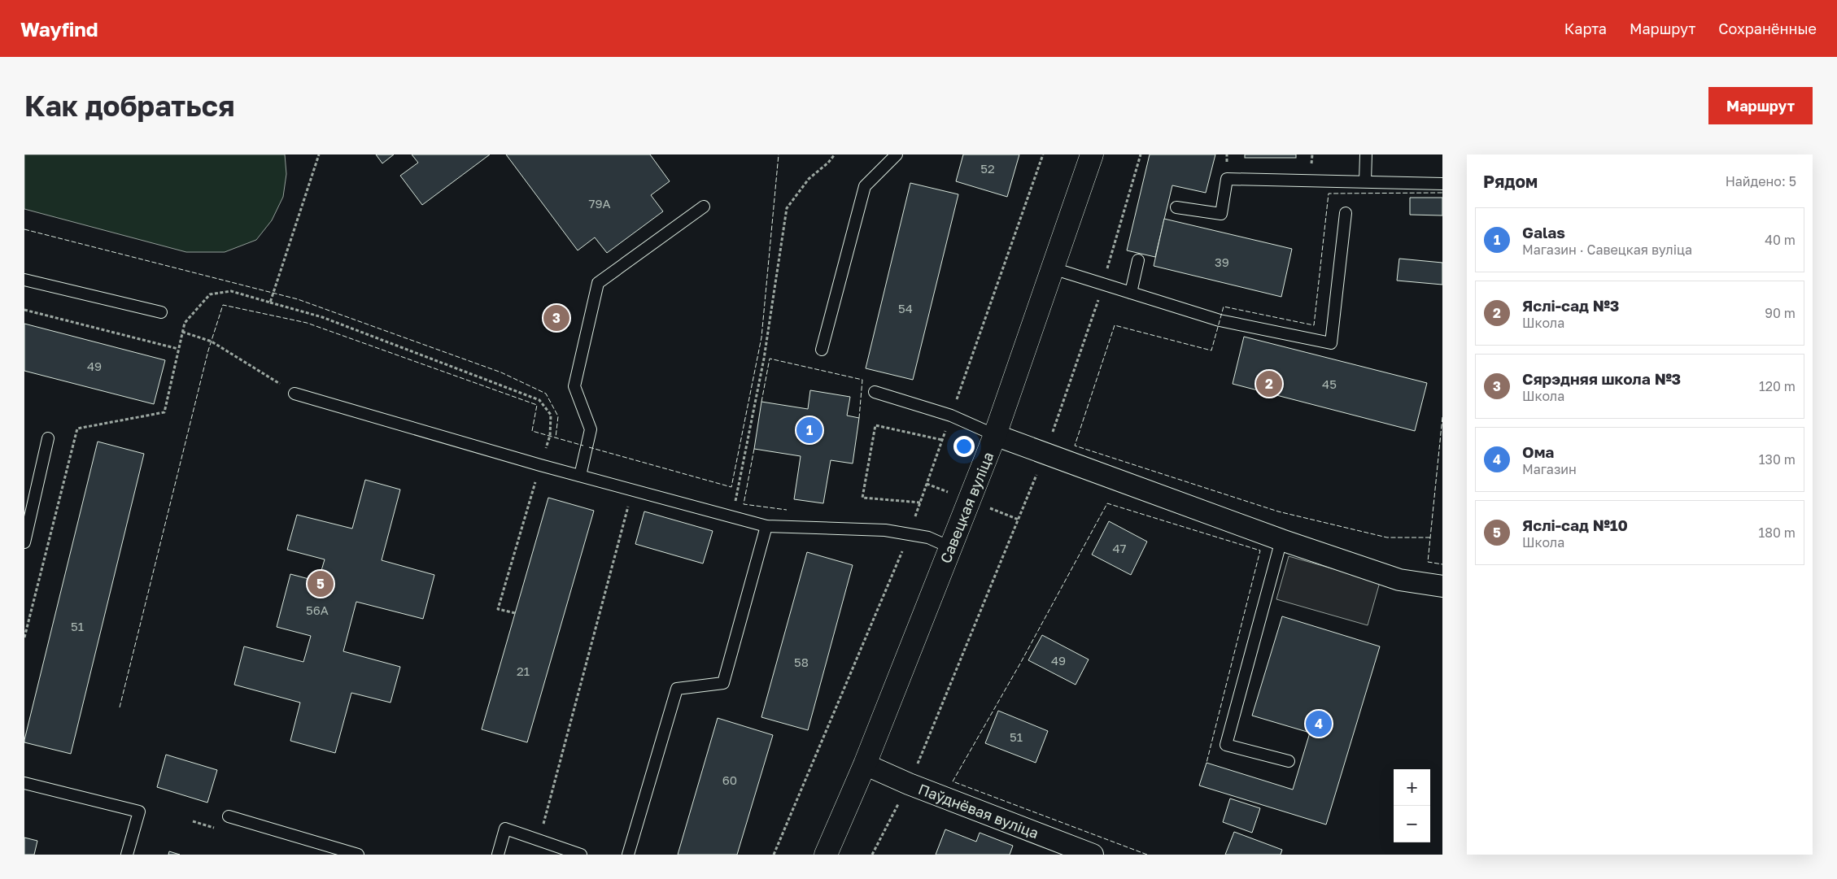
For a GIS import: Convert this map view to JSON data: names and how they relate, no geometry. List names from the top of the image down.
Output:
{
  "streets": {
    "street": ["Савецкая вуліца", "Паўднёвая вуліца"]
  },
  "crossings": [
    ["Савецкая вуліца", "Паўднёвая вуліца"]
  ],
  "house_numbers": [
    "52",
    "79А",
    "39",
    "54",
    "49",
    "45",
    "47",
    "56А",
    "51",
    "49",
    "58",
    "21",
    "51",
    "60"
  ],
  "page": {
    "header": "Wayfind",
    "nav": ["Карта", "Маршрут", "Сохранённые"],
    "buttons": "Маршрут",
    "title": "Как добраться",
    "heading": ["Рядом", "Найдено: 5"],
    "list": [
      {
        "mark": "1",
        "name": "Galas",
        "note": "Магазин · Савецкая вуліца",
        "value": "40 m"
      },
      {
        "mark": "2",
        "name": "Яслі-сад №3",
        "note": "Школа",
        "value": "90 m"
      },
      {
        "mark": "3",
        "name": "Сярэдняя школа №3",
        "note": "Школа",
        "value": "120 m"
      },
      {
        "mark": "4",
        "name": "Ома",
        "note": "Магазин",
        "value": "130 m"
      },
      {
        "mark": "5",
        "name": "Яслі-сад №10",
        "note": "Школа",
        "value": "180 m"
      }
    ],
    "pins": [
      "3",
      "2",
      "1",
      "5",
      "4"
    ],
    "map_buttons": ["+", "−"]
  }
}
